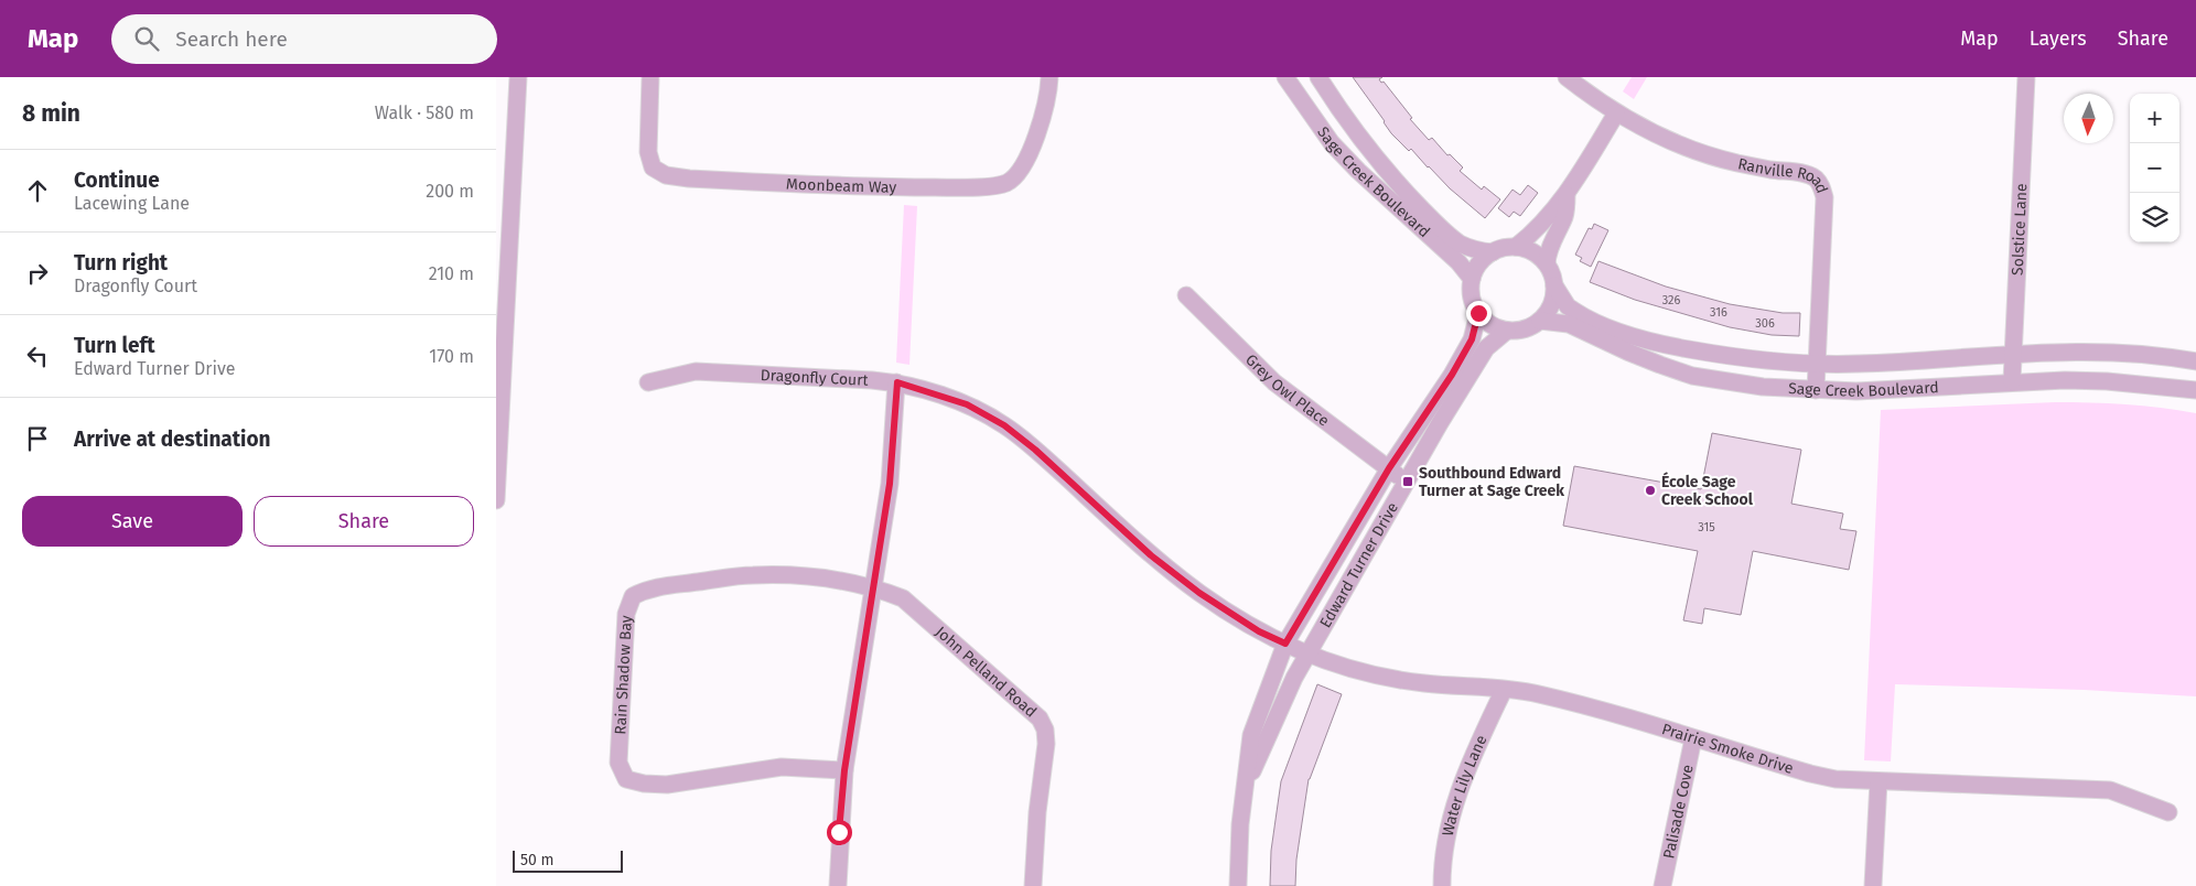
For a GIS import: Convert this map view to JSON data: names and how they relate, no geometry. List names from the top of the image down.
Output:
{
  "streets": {
    "street": [
      "Sage Creek Boulevard",
      "Ranville Road",
      "Moonbeam Way",
      "Solstice Lane",
      "Dragonfly Court",
      "Grey Owl Place",
      "Edward Turner Drive",
      "John Pelland Road",
      "Rain Shadow Bay",
      "Prairie Smoke Drive",
      "Water Lily Lane",
      "Palisade Cove"
    ]
  },
  "crossings": [
    ["Sage Creek Boulevard", "Ranville Road"],
    ["Sage Creek Boulevard", "Solstice Lane"],
    ["Sage Creek Boulevard", "Edward Turner Drive"],
    ["Dragonfly Court", "Edward Turner Drive"],
    ["Dragonfly Court", "Prairie Smoke Drive"],
    ["Grey Owl Place", "Edward Turner Drive"],
    ["Edward Turner Drive", "Prairie Smoke Drive"],
    ["John Pelland Road", "Rain Shadow Bay"],
    ["Prairie Smoke Drive", "Water Lily Lane"],
    ["Prairie Smoke Drive", "Palisade Cove"]
  ],
  "places": {
    "transit": ["Southbound Edward Turner at Sage Creek"],
    "other": ["École Sage Creek School"]
  },
  "house_numbers": [
    "326",
    "316",
    "306",
    "315"
  ],
  "scale_bar": "50 m",
  "north": "bottom",
  "page": {
    "header": "Map",
    "search": "Search here",
    "nav": ["Map", "Layers", "Share"],
    "heading": ["8 min", "Walk · 580 m"],
    "map_buttons": ["+", "−"],
    "list": [
      ["Continue", "Lacewing Lane", "200 m"],
      ["Turn right", "Dragonfly Court", "210 m"],
      ["Turn left", "Edward Turner Drive", "170 m"],
      "Arrive at destination"
    ],
    "buttons": ["Save", "Share"],
    "scale": "50 m"
  }
}
